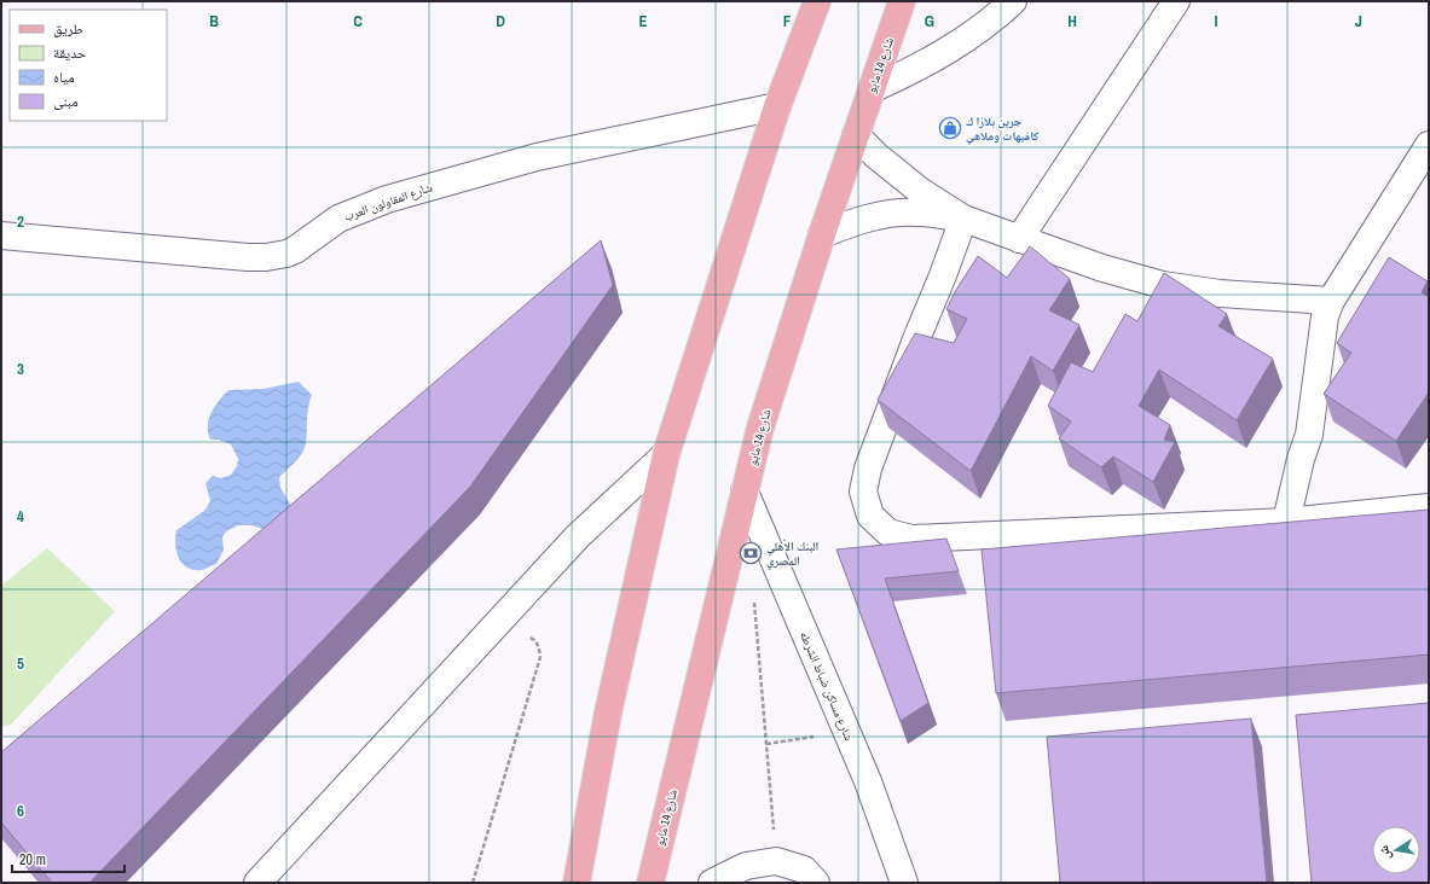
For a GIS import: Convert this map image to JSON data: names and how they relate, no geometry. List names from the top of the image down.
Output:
{
  "streets": {
    "main road": ["شارع 14 مايو"],
    "street": ["شارع المقاولون العرب", "شارع مساكن ضباط الشرطه"]
  },
  "crossings": [
    ["شارع 14 مايو", "شارع مساكن ضباط الشرطه"]
  ],
  "places": {
    "shop": ["جرين بلازا ك كافيهات وملاهي"],
    "bank": ["البنك الأهلي المصري"]
  },
  "legend": [
    "طريق",
    "حديقة",
    "مياه",
    "مبنى"
  ],
  "scale_bar": "20 m",
  "north": "left",
  "grid": {
    "columns": [
      "B",
      "C",
      "D",
      "E",
      "F",
      "G",
      "H",
      "I",
      "J"
    ],
    "rows": [
      "2",
      "3",
      "4",
      "5",
      "6"
    ]
  }
}
